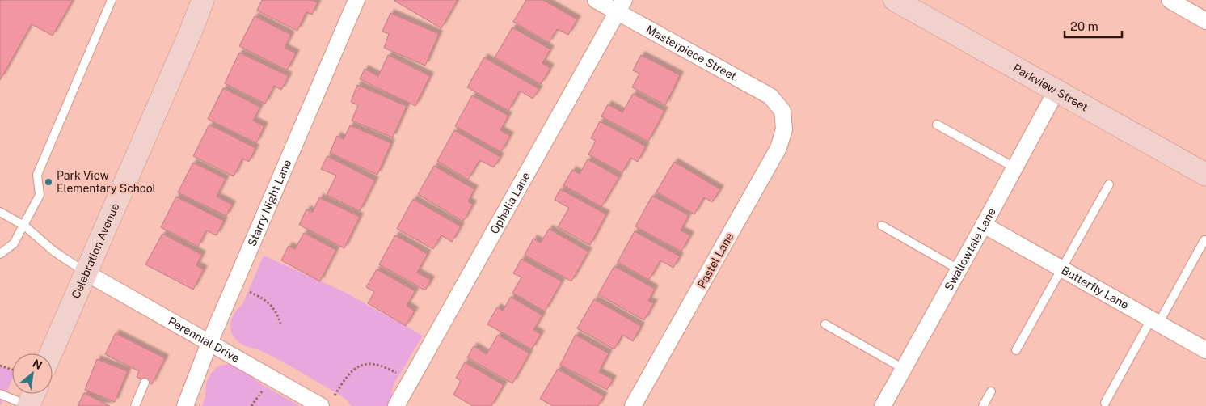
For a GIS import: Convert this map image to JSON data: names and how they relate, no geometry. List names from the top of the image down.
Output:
{
  "streets": {
    "street": [
      "Masterpiece Street",
      "Parkview Street",
      "Starry Night Lane",
      "Ophelia Lane",
      "Swallowtale Lane",
      "Celebration Avenue",
      "Pastel Lane",
      "Butterfly Lane",
      "Perennial Drive"
    ]
  },
  "crossings": [
    ["Masterpiece Street", "Ophelia Lane"],
    ["Masterpiece Street", "Pastel Lane"],
    ["Parkview Street", "Swallowtale Lane"],
    ["Starry Night Lane", "Perennial Drive"],
    ["Swallowtale Lane", "Butterfly Lane"],
    ["Celebration Avenue", "Perennial Drive"]
  ],
  "places": ["Park View Elementary School"],
  "scale_bar": "20 m",
  "north": "top right"
}
